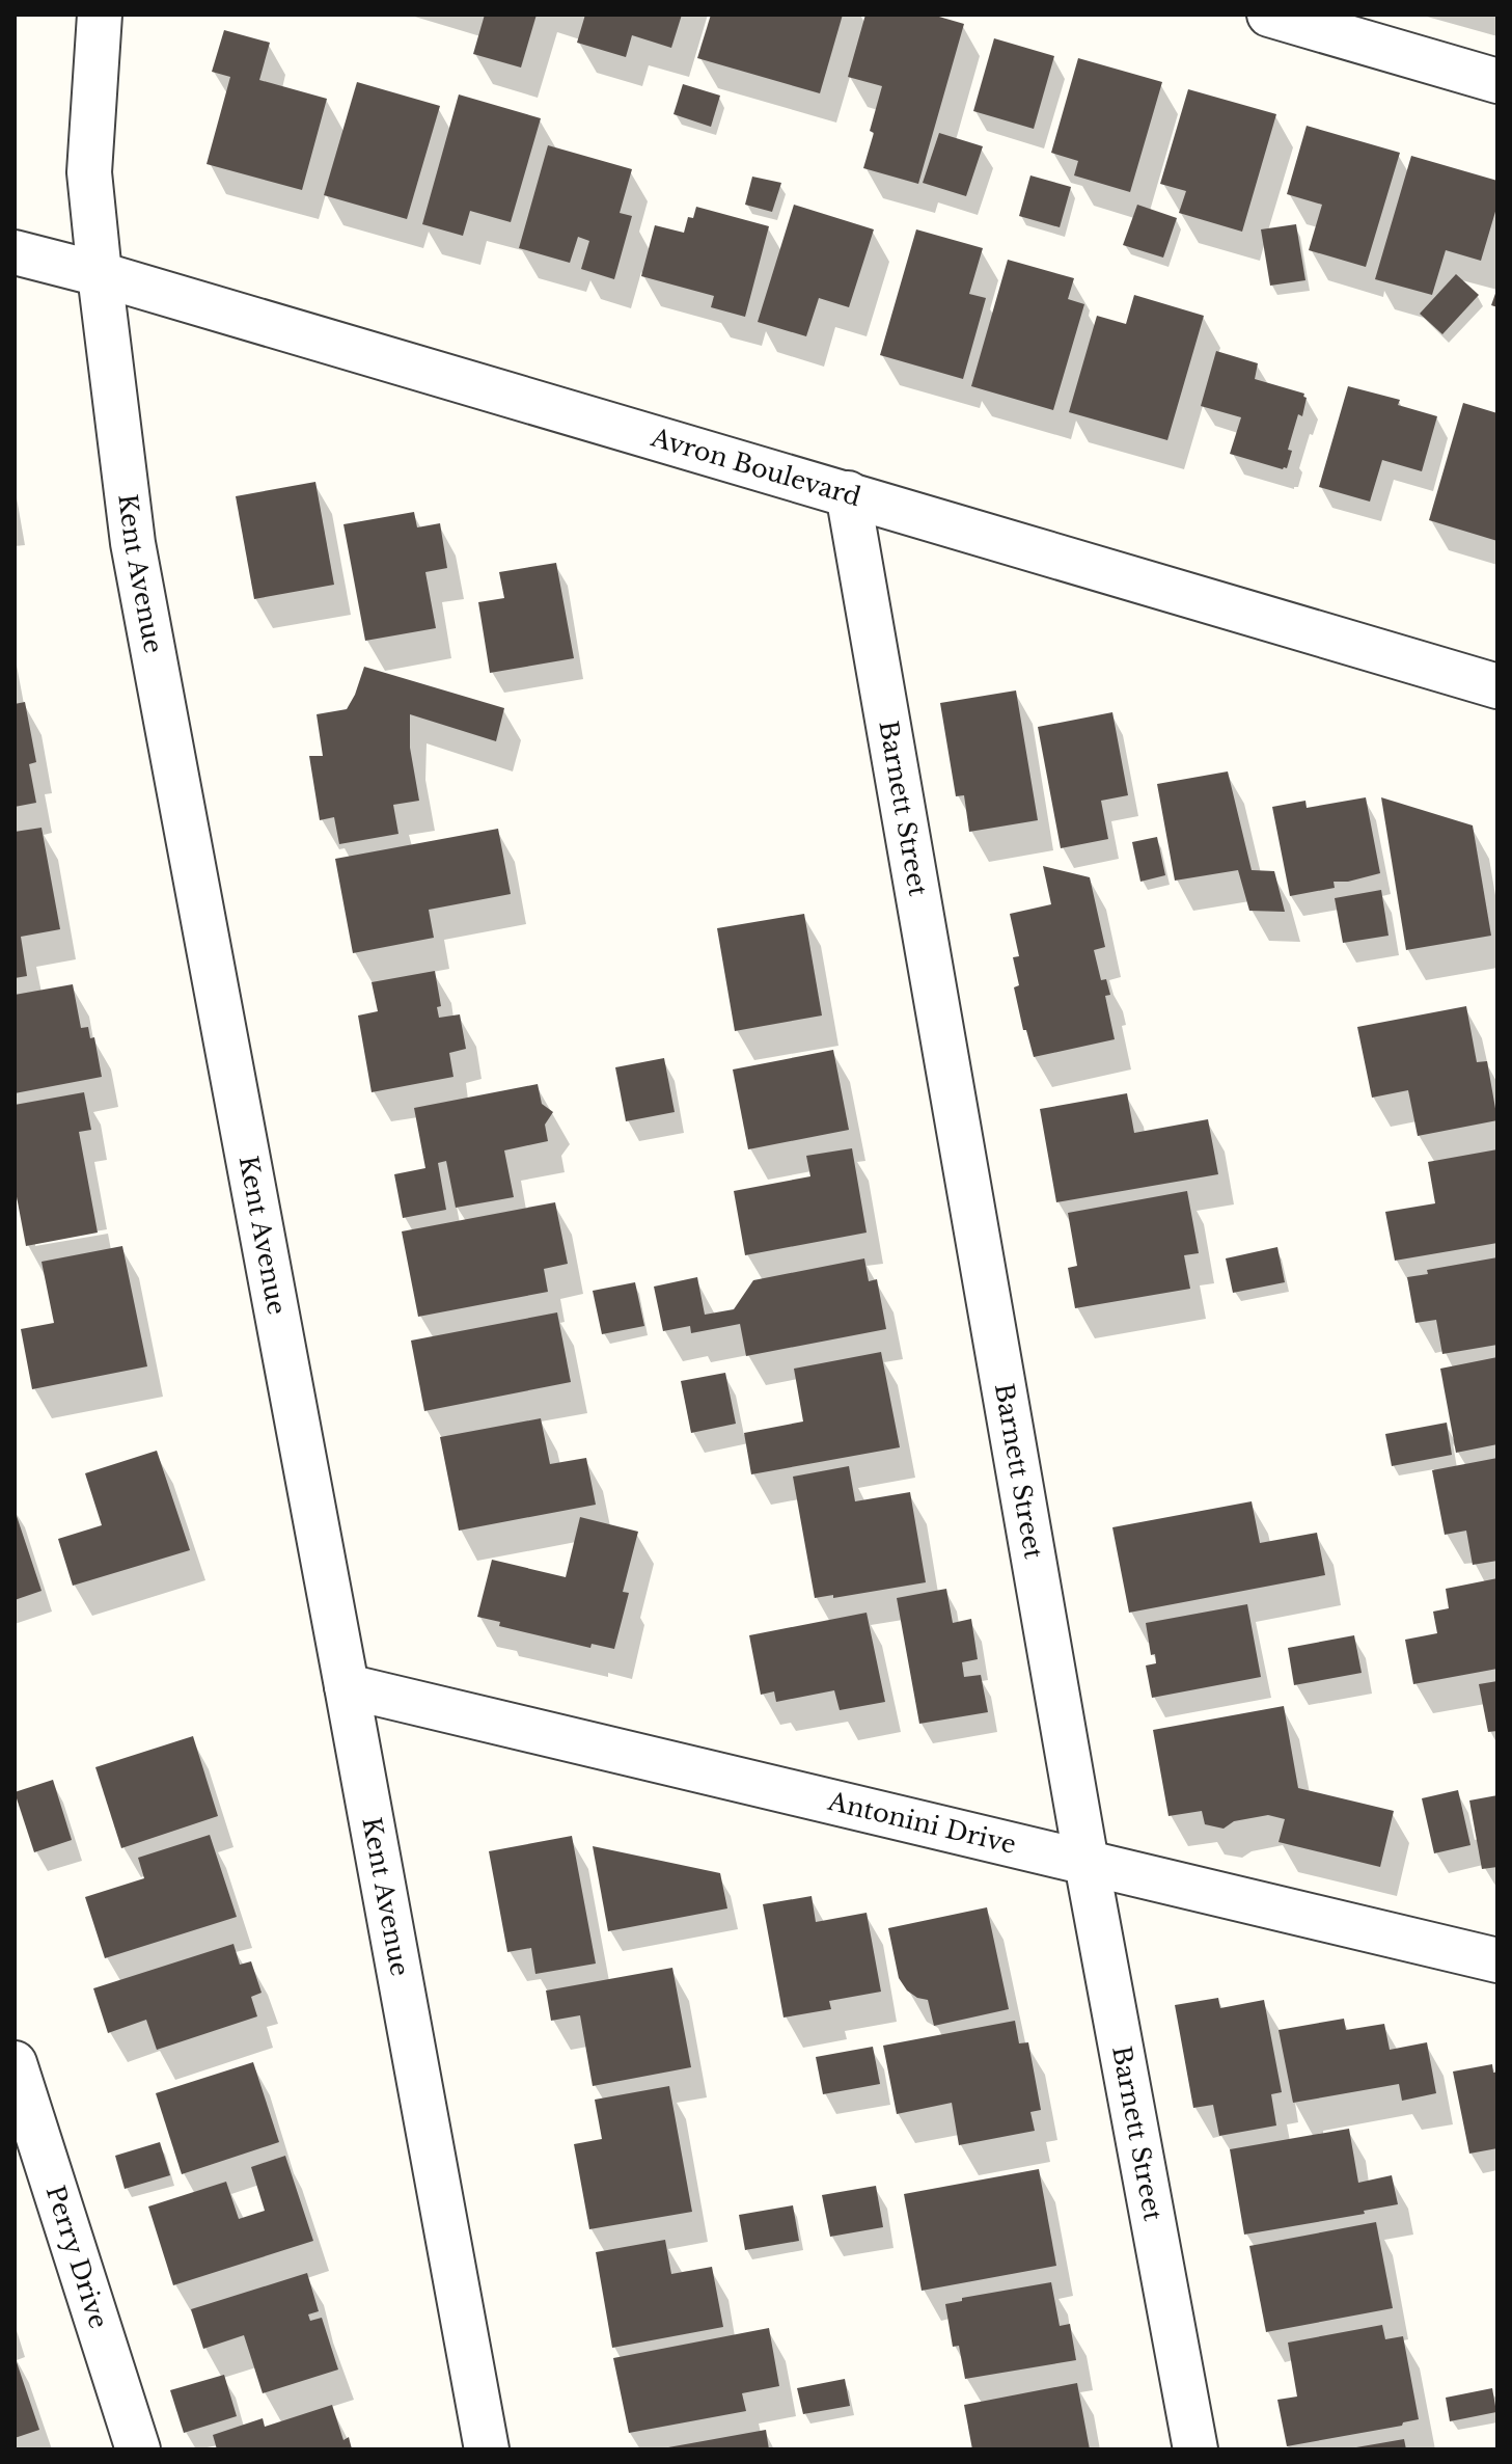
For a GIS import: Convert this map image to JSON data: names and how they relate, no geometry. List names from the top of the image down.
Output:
{
  "streets": {
    "street": [
      "Avron Boulevard",
      "Kent Avenue",
      "Barnett Street",
      "Antonini Drive",
      "Perry Drive"
    ]
  },
  "crossings": [
    ["Avron Boulevard", "Kent Avenue"],
    ["Avron Boulevard", "Barnett Street"],
    ["Kent Avenue", "Antonini Drive"],
    ["Barnett Street", "Antonini Drive"]
  ]
}
